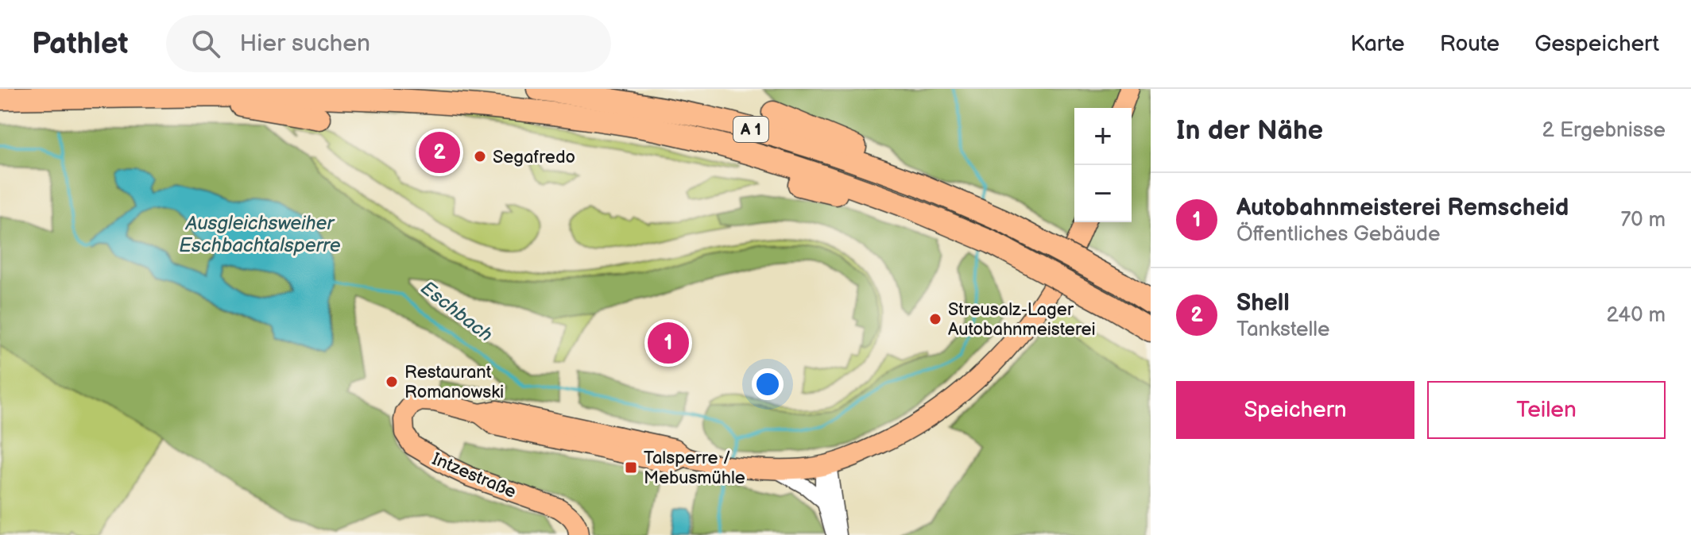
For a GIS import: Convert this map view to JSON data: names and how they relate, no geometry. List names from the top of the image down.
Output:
{
  "streets": {
    "highway": ["A 1"],
    "main road": ["Intzestraße"]
  },
  "water": ["Ausgleichsweiher Eschbachtalsperre", "Eschbach"],
  "places": {
    "other": ["Segafredo", "Streusalz-Lager Autobahnmeisterei", "Restaurant Romanowski"],
    "transit": ["Talsperre / Mebusmühle"]
  },
  "page": {
    "header": "Pathlet",
    "search": "Hier suchen",
    "nav": ["Karte", "Route", "Gespeichert"],
    "heading": ["In der Nähe", "2 Ergebnisse"],
    "map_buttons": ["+", "−"],
    "pins": ["2", "1"],
    "list": [
      {
        "mark": "1",
        "name": "Autobahnmeisterei Remscheid",
        "note": "Öffentliches Gebäude",
        "value": "70 m"
      },
      {
        "mark": "2",
        "name": "Shell",
        "note": "Tankstelle",
        "value": "240 m"
      }
    ],
    "buttons": ["Speichern", "Teilen"]
  }
}
